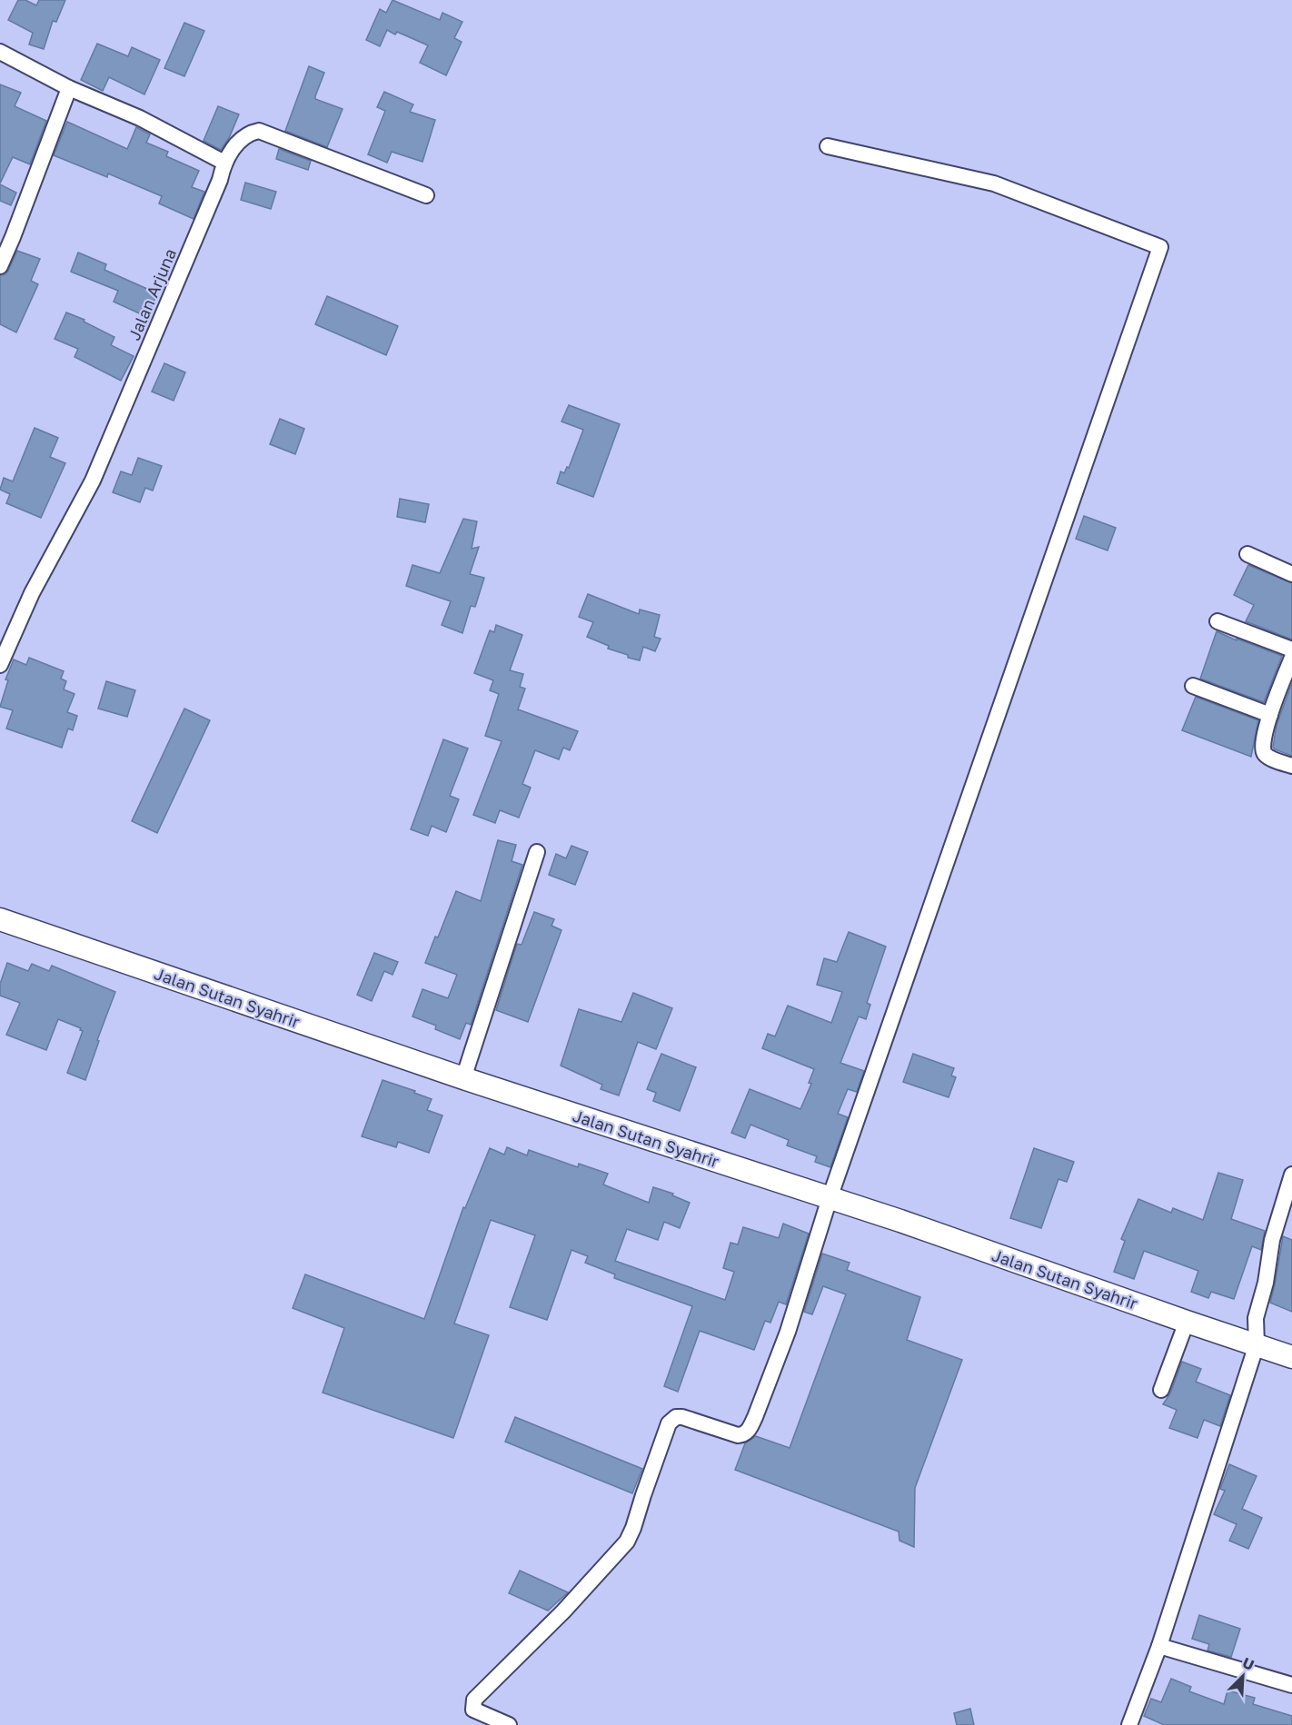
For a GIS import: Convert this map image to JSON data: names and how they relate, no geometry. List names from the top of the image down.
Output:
{
  "streets": {
    "street": ["Jalan Arjuna", "Jalan Sutan Syahrir"]
  },
  "north": "top right"
}
